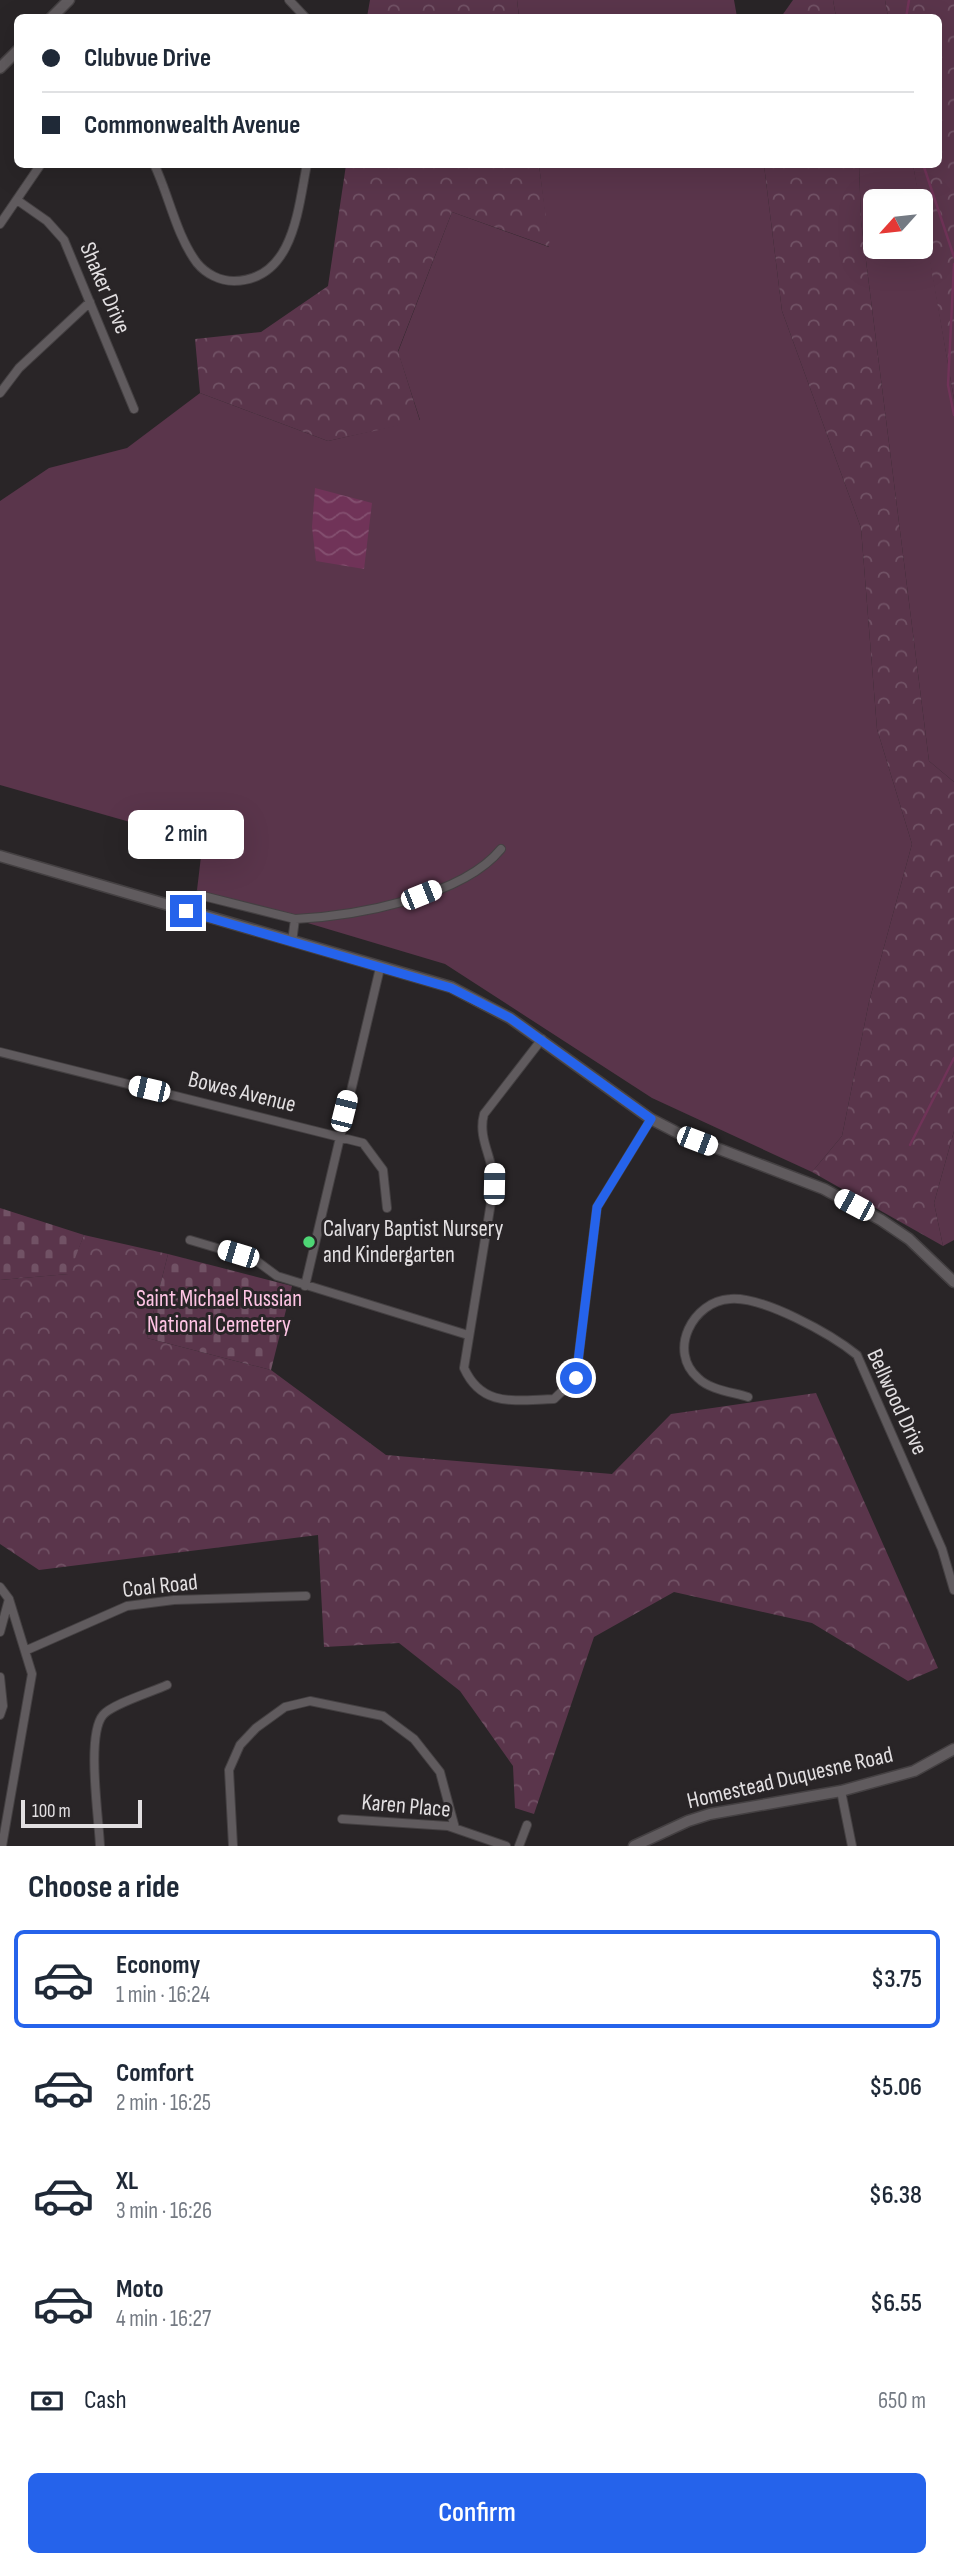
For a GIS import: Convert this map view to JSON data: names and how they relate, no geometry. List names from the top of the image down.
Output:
{
  "streets": {
    "street": [
      "Shaker Drive",
      "Bowes Avenue",
      "Bellwood Drive",
      "Coal Road",
      "Homestead Duquesne Road",
      "Karen Place"
    ]
  },
  "parks": ["Saint Michael Russian National Cemetery"],
  "places": ["Calvary Baptist Nursery and Kindergarten"],
  "scale_bar": "100 m",
  "north": "bottom left",
  "page": {
    "banner": ["Clubvue Drive", "Commonwealth Avenue"],
    "bubble": "2 min",
    "scale": "100 m",
    "heading": "Choose a ride",
    "list": [
      {
        "name": "Economy",
        "note": "1 min · 16:24",
        "value": "$3.75"
      },
      {
        "name": "Comfort",
        "note": "2 min · 16:25",
        "value": "$5.06"
      },
      {
        "name": "XL",
        "note": "3 min · 16:26",
        "value": "$6.38"
      },
      {
        "name": "Moto",
        "note": "4 min · 16:27",
        "value": "$6.55"
      }
    ],
    "pay": ["Cash", "650 m"],
    "buttons": "Confirm"
  }
}
